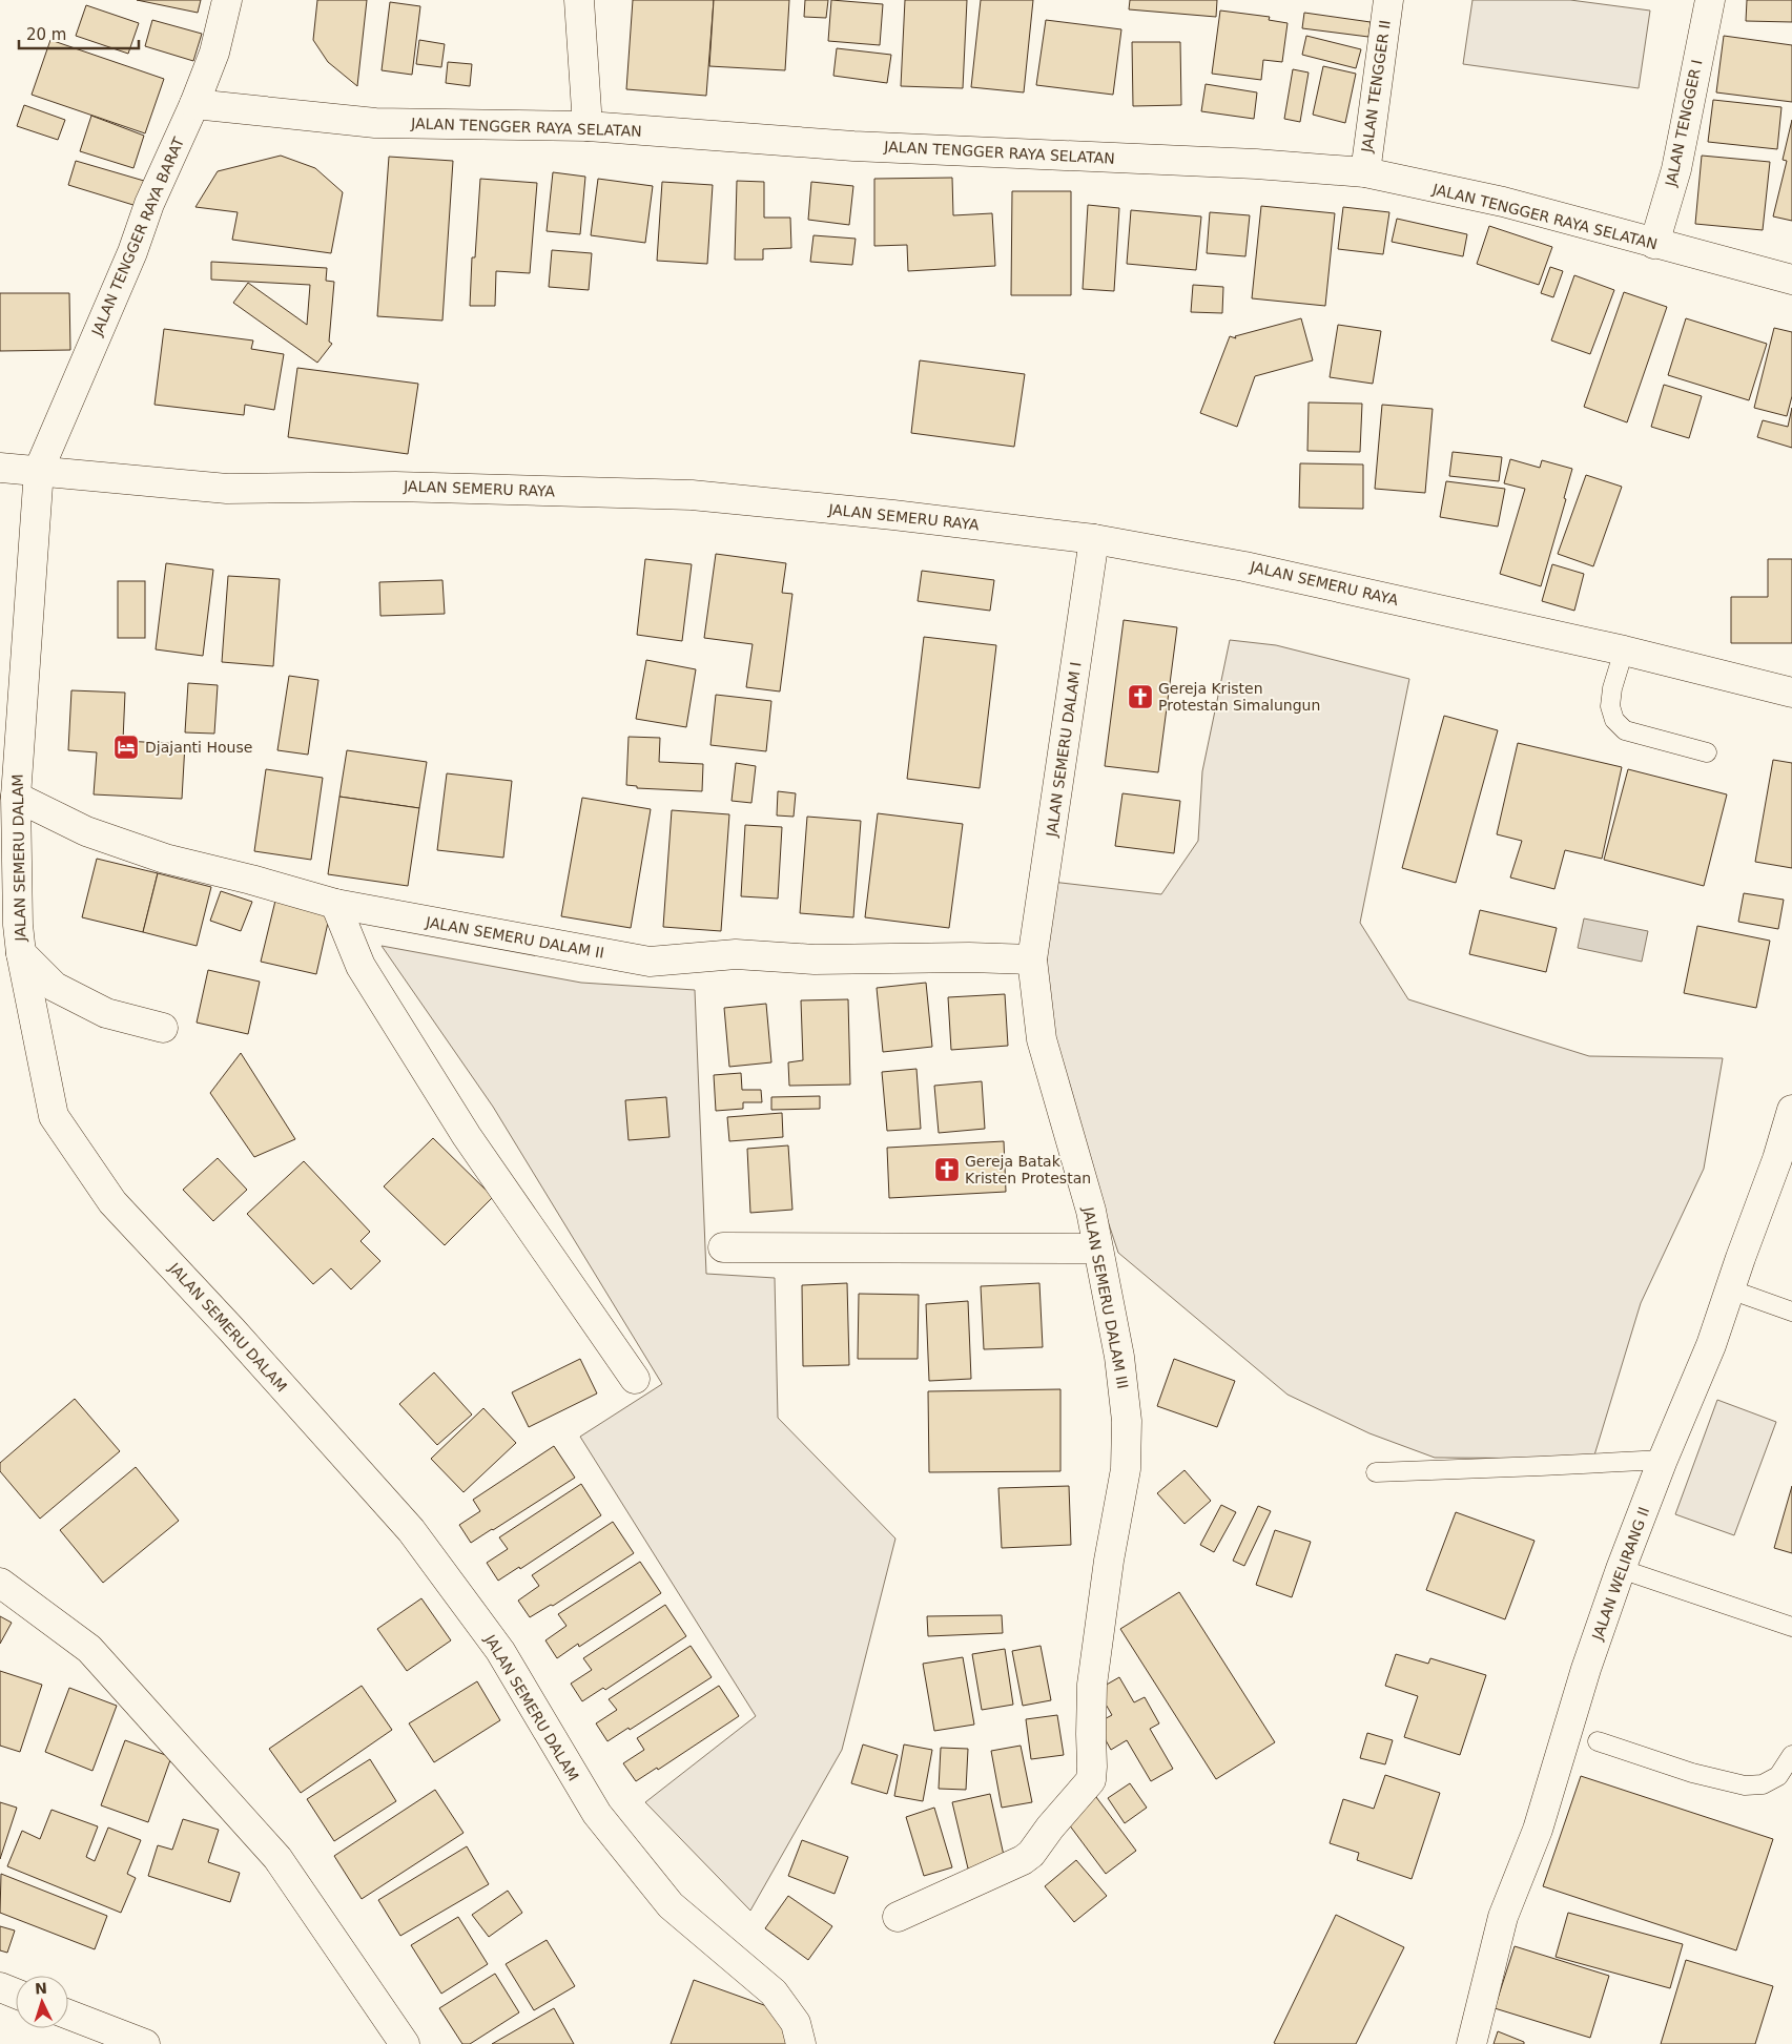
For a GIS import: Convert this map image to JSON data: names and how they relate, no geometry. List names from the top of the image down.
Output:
{
  "streets": {
    "street": [
      "JALAN TENGGER II",
      "JALAN TENGGER I",
      "JALAN TENGGER RAYA SELATAN",
      "JALAN TENGGER RAYA BARAT",
      "JALAN SEMERU RAYA",
      "JALAN SEMERU DALAM I",
      "JALAN SEMERU DALAM",
      "JALAN SEMERU DALAM II",
      "JALAN SEMERU DALAM III",
      "JALAN WELIRANG II"
    ]
  },
  "crossings": [
    ["JALAN TENGGER II", "JALAN TENGGER RAYA SELATAN"],
    ["JALAN TENGGER I", "JALAN TENGGER RAYA SELATAN"],
    ["JALAN TENGGER RAYA SELATAN", "JALAN TENGGER RAYA BARAT"],
    ["JALAN TENGGER RAYA BARAT", "JALAN SEMERU RAYA"],
    ["JALAN TENGGER RAYA BARAT", "JALAN SEMERU DALAM"],
    ["JALAN SEMERU RAYA", "JALAN SEMERU DALAM I"],
    ["JALAN SEMERU RAYA", "JALAN SEMERU DALAM"],
    ["JALAN SEMERU DALAM I", "JALAN SEMERU DALAM II"],
    ["JALAN SEMERU DALAM I", "JALAN SEMERU DALAM III"],
    ["JALAN SEMERU DALAM", "JALAN SEMERU DALAM II"],
    ["JALAN SEMERU DALAM II", "JALAN SEMERU DALAM III"]
  ],
  "places": {
    "church": ["Gereja Kristen Protestan Simalungun", "Gereja Batak Kristen Protestan"],
    "hotel": ["Djajanti House"]
  },
  "scale_bar": "20 m",
  "north": "top"
}
